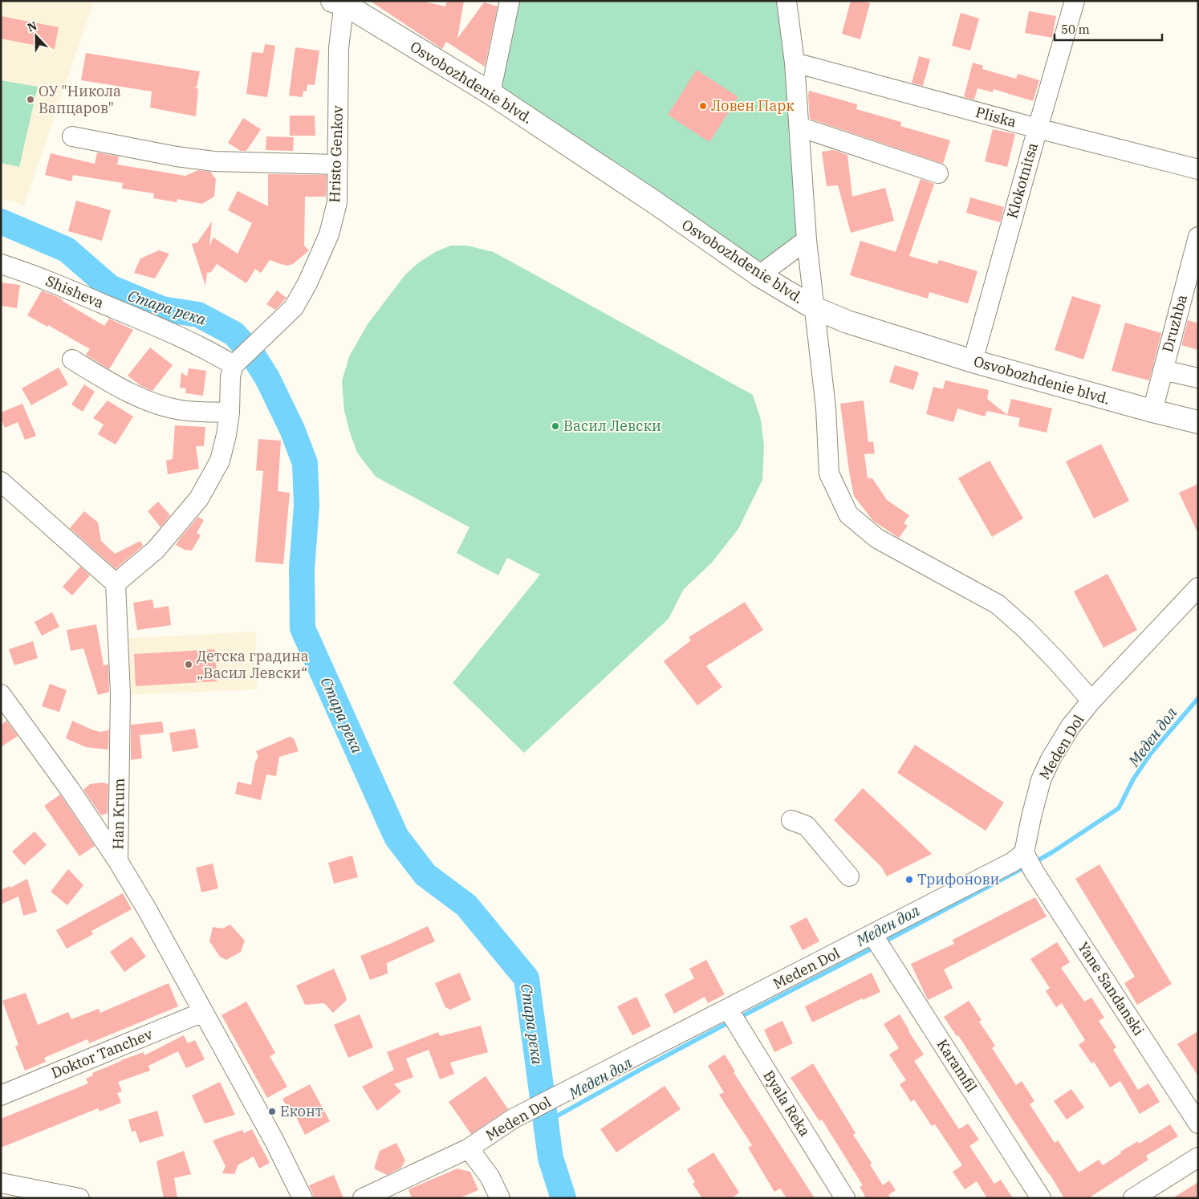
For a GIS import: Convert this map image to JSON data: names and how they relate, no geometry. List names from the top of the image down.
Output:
{
  "streets": {
    "main road": ["Osvobozhdenie blvd."],
    "street": [
      "Pliska",
      "Hristo Genkov",
      "Klokotnitsa",
      "Shisheva",
      "Druzhba",
      "Meden Dol",
      "Han Krum",
      "Yane Sandanski",
      "Doktor Tanchev",
      "Karamfil",
      "Byala Reka"
    ]
  },
  "crossings": [
    ["Osvobozhdenie blvd.", "Hristo Genkov"],
    ["Osvobozhdenie blvd.", "Klokotnitsa"],
    ["Osvobozhdenie blvd.", "Druzhba"],
    ["Pliska", "Klokotnitsa"],
    ["Hristo Genkov", "Shisheva"],
    ["Meden Dol", "Yane Sandanski"],
    ["Meden Dol", "Karamfil"],
    ["Meden Dol", "Byala Reka"],
    ["Han Krum", "Doktor Tanchev"]
  ],
  "water": ["Стара река", "Меден дол"],
  "places": [
    "ОУ \"Никола Вапцаров\"",
    "Ловен Парк",
    "Васил Левски",
    "Детска градина „Васил Левски“",
    "Трифонови",
    "Еконт"
  ],
  "scale_bar": "50 m",
  "north": "top"
}
